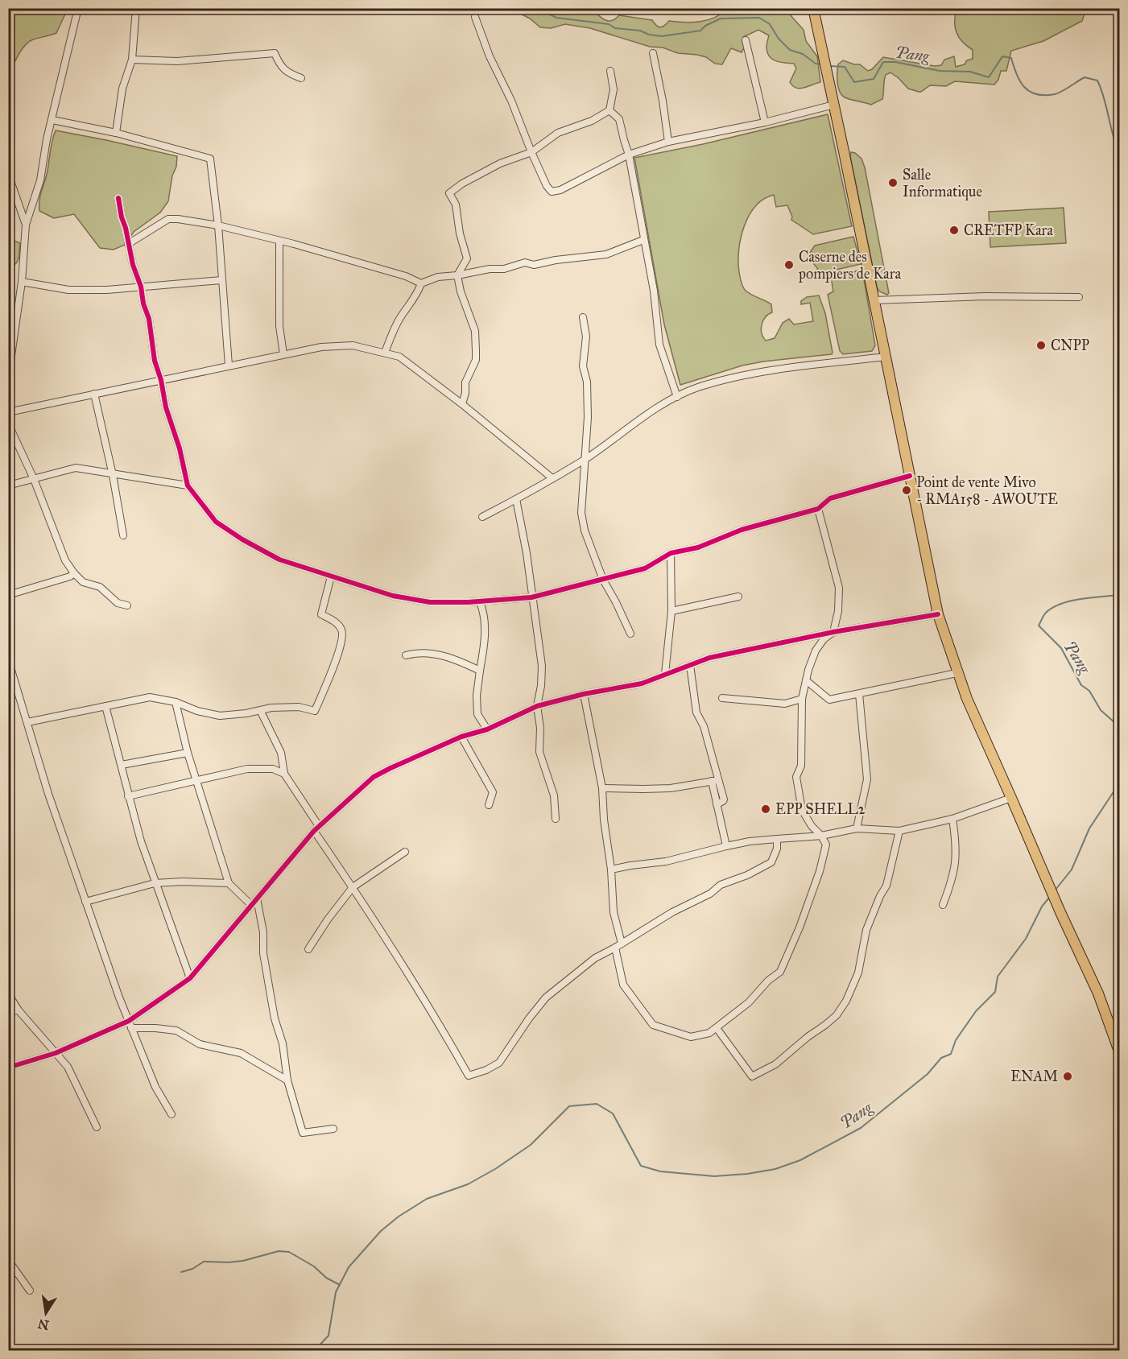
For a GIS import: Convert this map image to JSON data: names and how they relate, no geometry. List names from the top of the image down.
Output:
{
  "water": ["Pang"],
  "places": [
    "Salle Informatique",
    "CRETFP Kara",
    "Caserne des pompiers de Kara",
    "CNPP",
    "Point de vente Mivo - RMA158 - AWOUTE",
    "EPP SHELL2",
    "ENAM"
  ],
  "north": "bottom"
}
